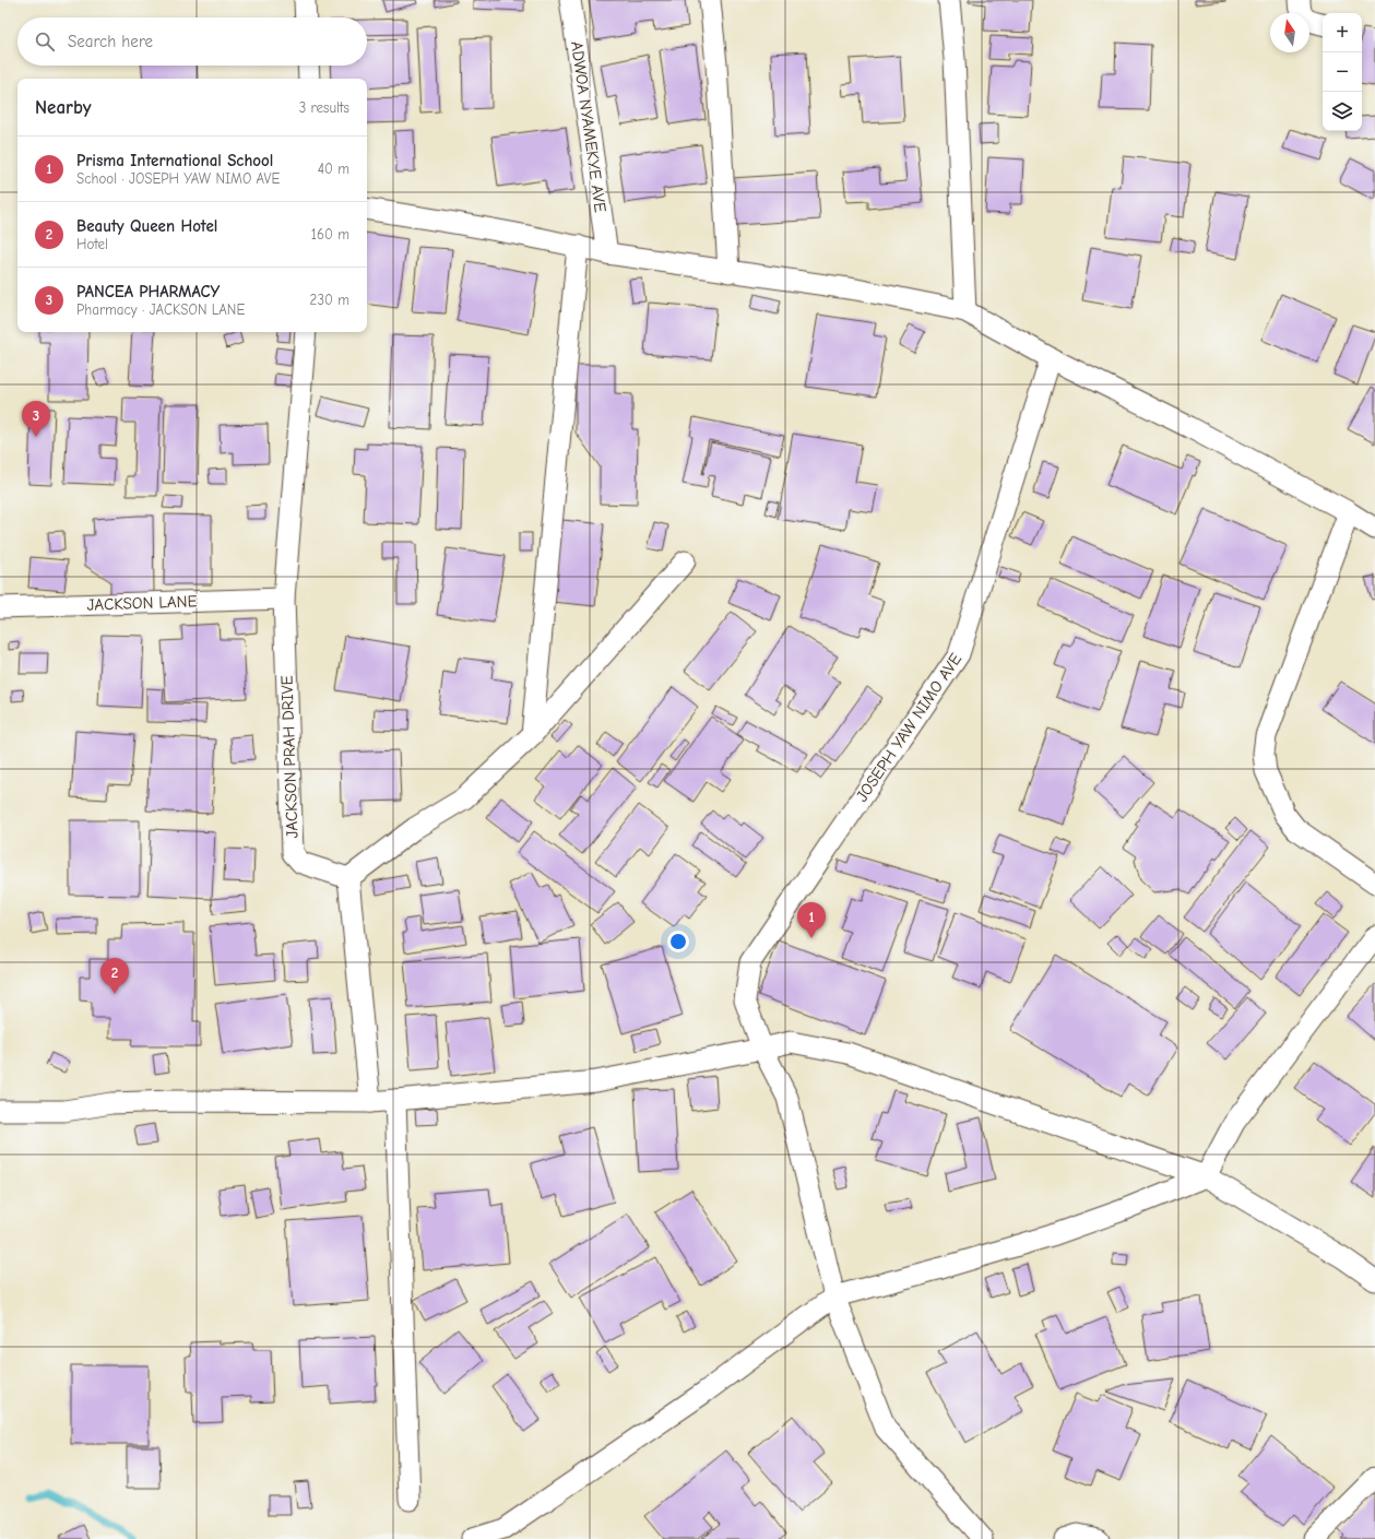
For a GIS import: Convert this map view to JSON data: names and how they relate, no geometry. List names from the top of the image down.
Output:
{
  "streets": {
    "street": [
      "ADWOA NYAMEKYE AVE",
      "JACKSON LANE",
      "JOSEPH YAW NIMO AVE",
      "JACKSON PRAH DRIVE"
    ]
  },
  "crossings": [
    ["JACKSON LANE", "JACKSON PRAH DRIVE"]
  ],
  "north": "top",
  "page": {
    "map_buttons": ["+", "−"],
    "search": "Search here",
    "heading": ["Nearby", "3 results"],
    "list": [
      {
        "mark": "1",
        "name": "Prisma International School",
        "note": "School · JOSEPH YAW NIMO AVE",
        "value": "40 m"
      },
      {
        "mark": "2",
        "name": "Beauty Queen Hotel",
        "note": "Hotel",
        "value": "160 m"
      },
      {
        "mark": "3",
        "name": "PANCEA PHARMACY",
        "note": "Pharmacy · JACKSON LANE",
        "value": "230 m"
      }
    ],
    "pins": ["3", "1", "2"]
  }
}
